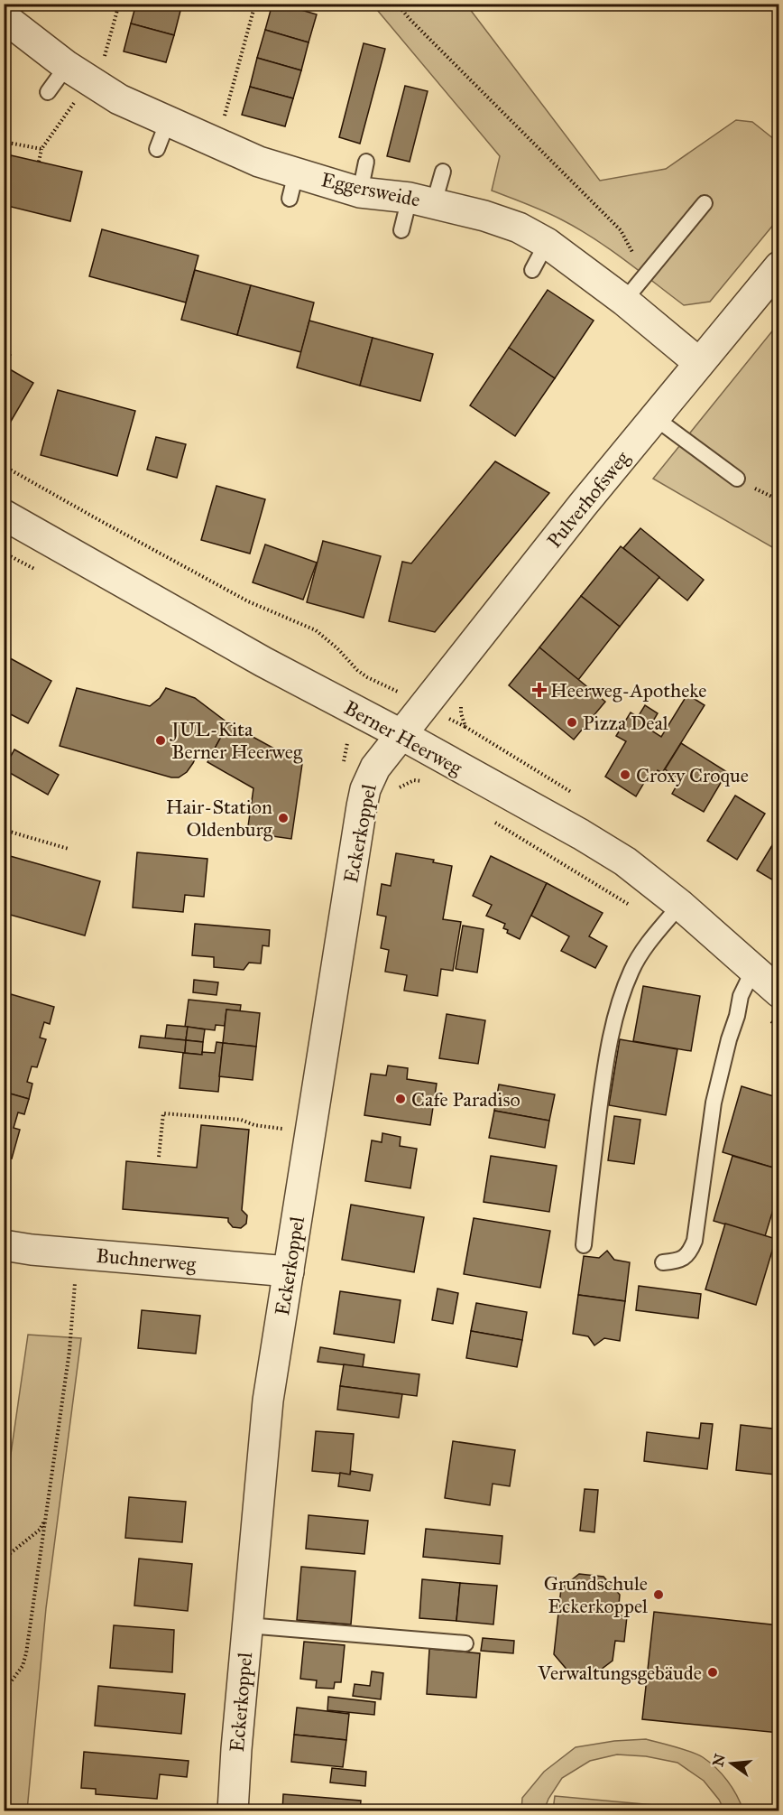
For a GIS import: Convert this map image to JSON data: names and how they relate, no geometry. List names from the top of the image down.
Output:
{
  "streets": {
    "street": [
      "Eggersweide",
      "Pulverhofsweg",
      "Berner Heerweg",
      "Eckerkoppel",
      "Buchnerweg"
    ]
  },
  "crossings": [
    ["Eggersweide", "Pulverhofsweg"],
    ["Pulverhofsweg", "Berner Heerweg"],
    ["Pulverhofsweg", "Eckerkoppel"],
    ["Berner Heerweg", "Eckerkoppel"],
    ["Eckerkoppel", "Buchnerweg"]
  ],
  "places": {
    "health": ["Heerweg-Apotheke"],
    "other": [
      "Pizza Deal",
      "JUL-Kita Berner Heerweg",
      "Croxy Croque",
      "Hair-Station Oldenburg",
      "Cafe Paradiso",
      "Grundschule Eckerkoppel",
      "Verwaltungsgebäude"
    ]
  },
  "north": "left"
}
